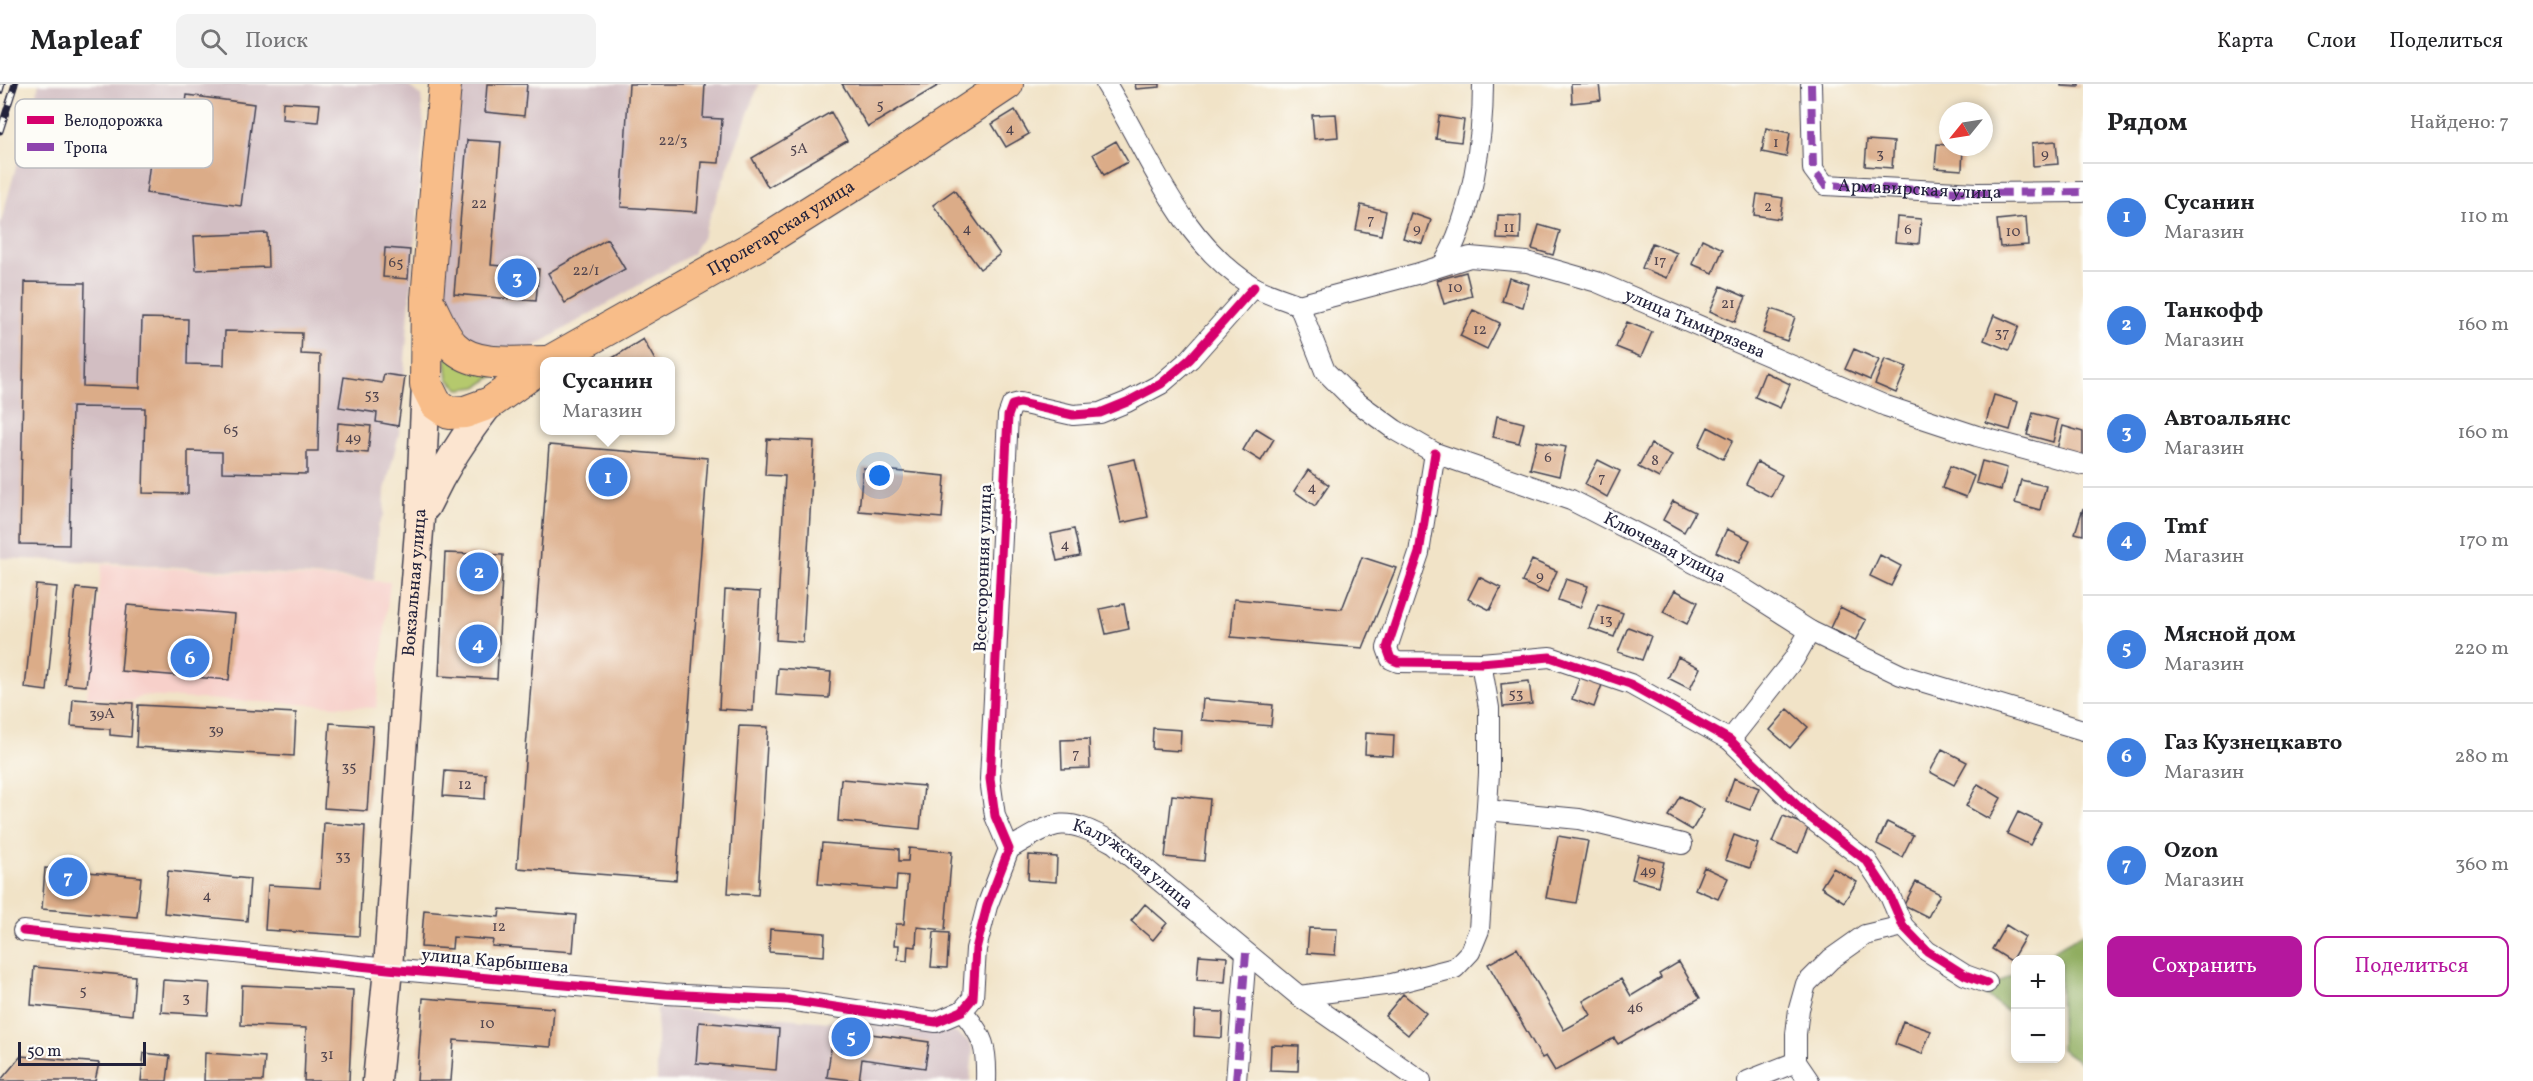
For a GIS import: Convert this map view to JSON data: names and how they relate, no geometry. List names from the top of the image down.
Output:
{
  "streets": {
    "main road": ["Пролетарская улица", "Вокзальная улица"],
    "street": [
      "Армавирская улица",
      "улица Тимирязева",
      "Ключевая улица",
      "Всесторонняя улица",
      "Калужская улица",
      "улица Карбышева"
    ]
  },
  "crossings": [
    ["Пролетарская улица", "Вокзальная улица"],
    ["улица Тимирязева", "Ключевая улица"],
    ["Всесторонняя улица", "Калужская улица"],
    ["Вокзальная улица", "улица Карбышева"]
  ],
  "house_numbers": [
    "5",
    "4",
    "22/3",
    "1",
    "5А",
    "3",
    "9",
    "22",
    "2",
    "7",
    "11",
    "4",
    "9",
    "6",
    "10",
    "17",
    "65",
    "22/1",
    "10",
    "21",
    "12",
    "37",
    "53",
    "65",
    "49",
    "6",
    "8",
    "7",
    "4",
    "4",
    "9",
    "13",
    "53",
    "39А",
    "39",
    "7",
    "35",
    "12",
    "33",
    "49",
    "4",
    "12",
    "5",
    "3",
    "46",
    "10",
    "31"
  ],
  "legend": ["Велодорожка", "Тропа"],
  "scale_bar": "50 m",
  "north": "bottom left",
  "page": {
    "header": "Mapleaf",
    "search": "Поиск",
    "nav": ["Карта", "Слои", "Поделиться"],
    "heading": ["Рядом", "Найдено: 7"],
    "list": [
      {
        "mark": "1",
        "name": "Сусанин",
        "note": "Магазин",
        "value": "110 m"
      },
      {
        "mark": "2",
        "name": "Танкофф",
        "note": "Магазин",
        "value": "160 m"
      },
      {
        "mark": "3",
        "name": "Автоальянс",
        "note": "Магазин",
        "value": "160 m"
      },
      {
        "mark": "4",
        "name": "Tmf",
        "note": "Магазин",
        "value": "170 m"
      },
      {
        "mark": "5",
        "name": "Мясной дом",
        "note": "Магазин",
        "value": "220 m"
      },
      {
        "mark": "6",
        "name": "Газ Кузнецкавто",
        "note": "Магазин",
        "value": "280 m"
      },
      {
        "mark": "7",
        "name": "Ozon",
        "note": "Магазин",
        "value": "360 m"
      }
    ],
    "pins": [
      "3",
      "1",
      "2",
      "4",
      "6",
      "7",
      "5"
    ],
    "popup": ["Сусанин", "Магазин"],
    "buttons": ["Сохранить", "Поделиться"],
    "map_buttons": ["+", "−"],
    "scale": "50 m"
  }
}
